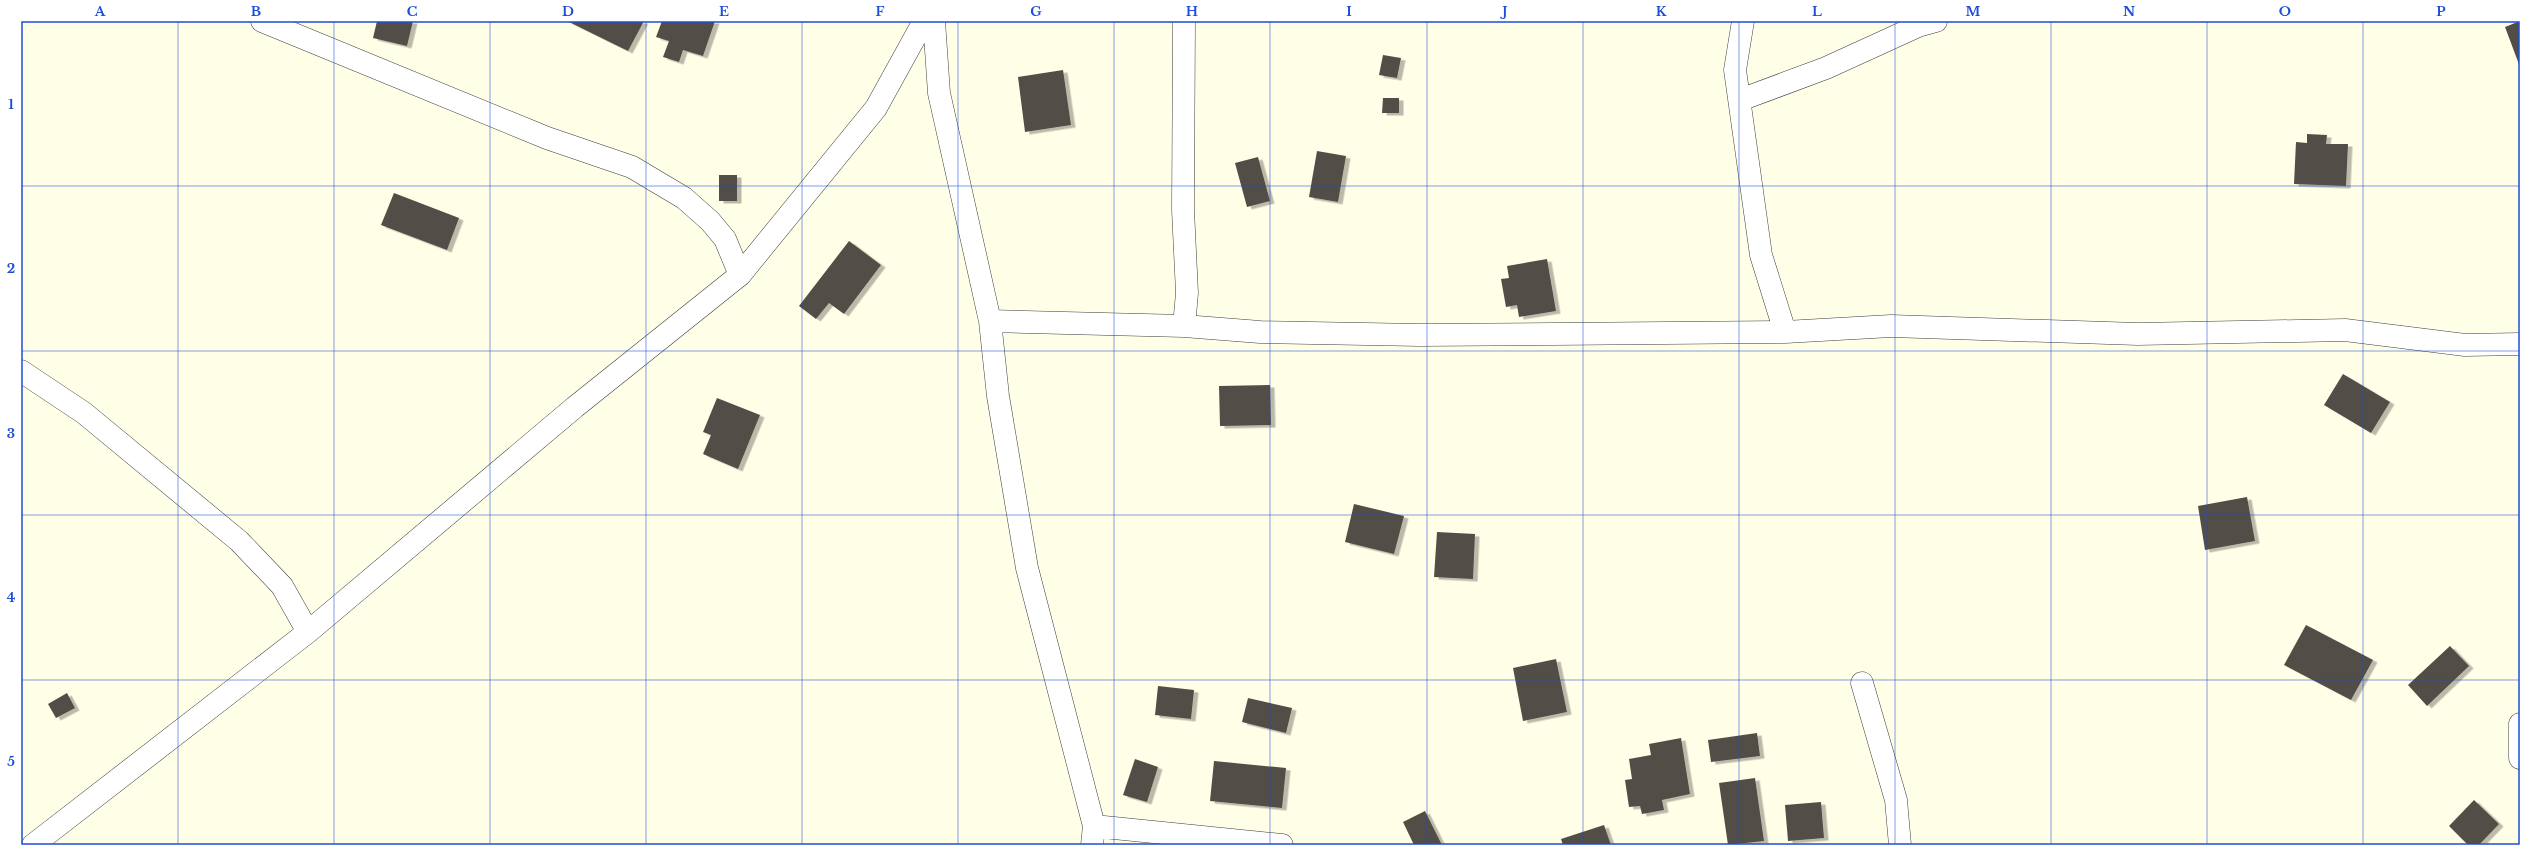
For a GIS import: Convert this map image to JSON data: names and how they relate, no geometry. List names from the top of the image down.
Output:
{
  "grid": {
    "columns": [
      "A",
      "B",
      "C",
      "D",
      "E",
      "F",
      "G",
      "H",
      "I",
      "J",
      "K",
      "L",
      "M",
      "N",
      "O",
      "P"
    ],
    "rows": [
      "1",
      "2",
      "3",
      "4",
      "5"
    ]
  }
}
